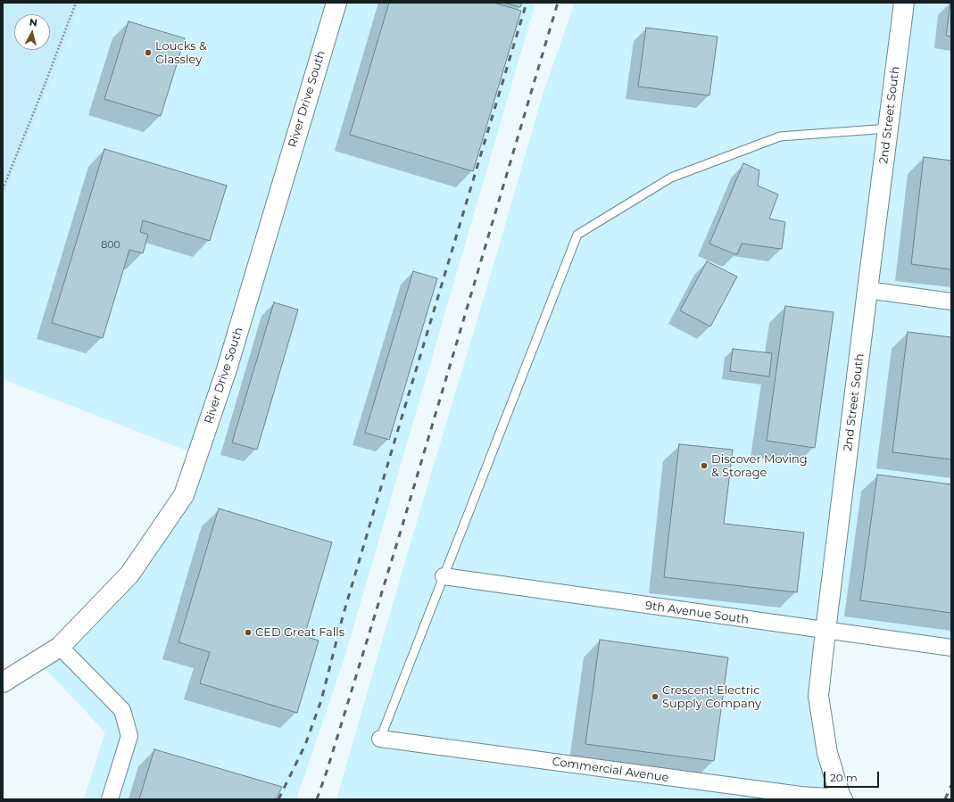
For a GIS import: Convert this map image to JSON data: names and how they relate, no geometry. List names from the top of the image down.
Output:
{
  "streets": {
    "street": [
      "River Drive South",
      "2nd Street South",
      "9th Avenue South",
      "Commercial Avenue"
    ]
  },
  "crossings": [
    ["2nd Street South", "9th Avenue South"],
    ["2nd Street South", "Commercial Avenue"]
  ],
  "places": [
    "Loucks & Glassley",
    "Discover Moving & Storage",
    "CED Great Falls",
    "Crescent Electric Supply Company"
  ],
  "house_numbers": ["800"],
  "scale_bar": "20 m",
  "north": "top"
}
